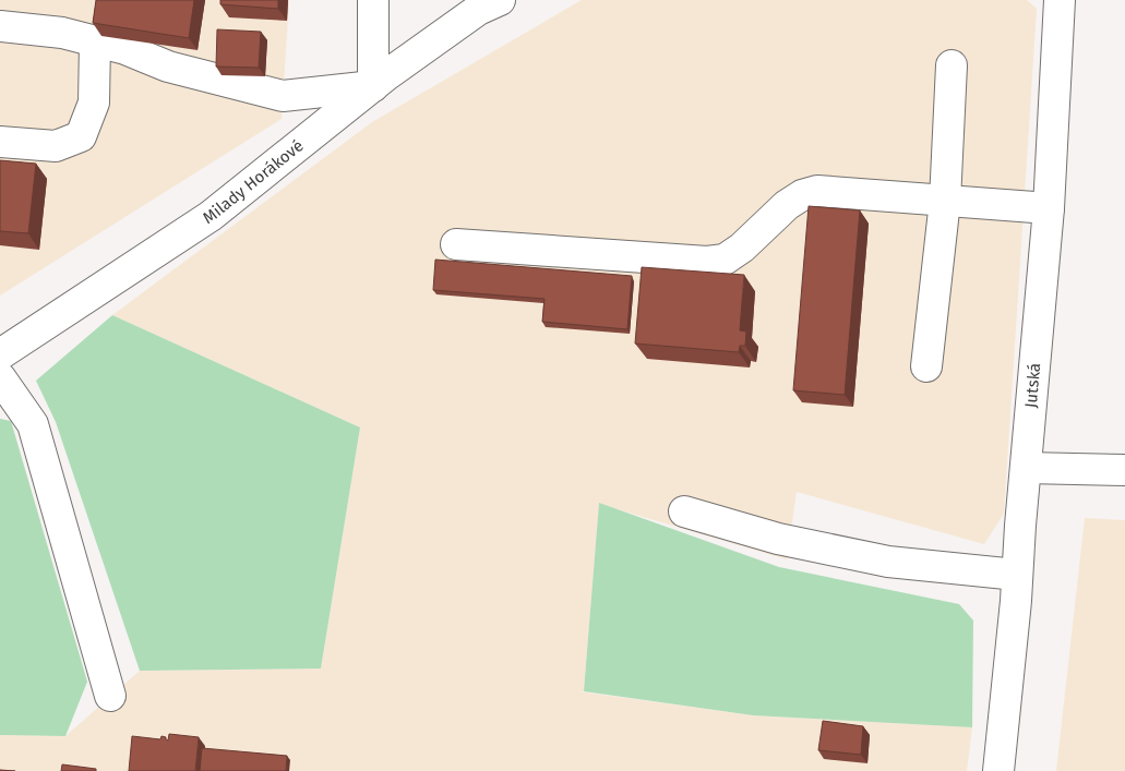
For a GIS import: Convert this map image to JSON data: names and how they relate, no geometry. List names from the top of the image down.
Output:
{
  "streets": {
    "street": ["Milady Horákové", "Jutská"]
  }
}
